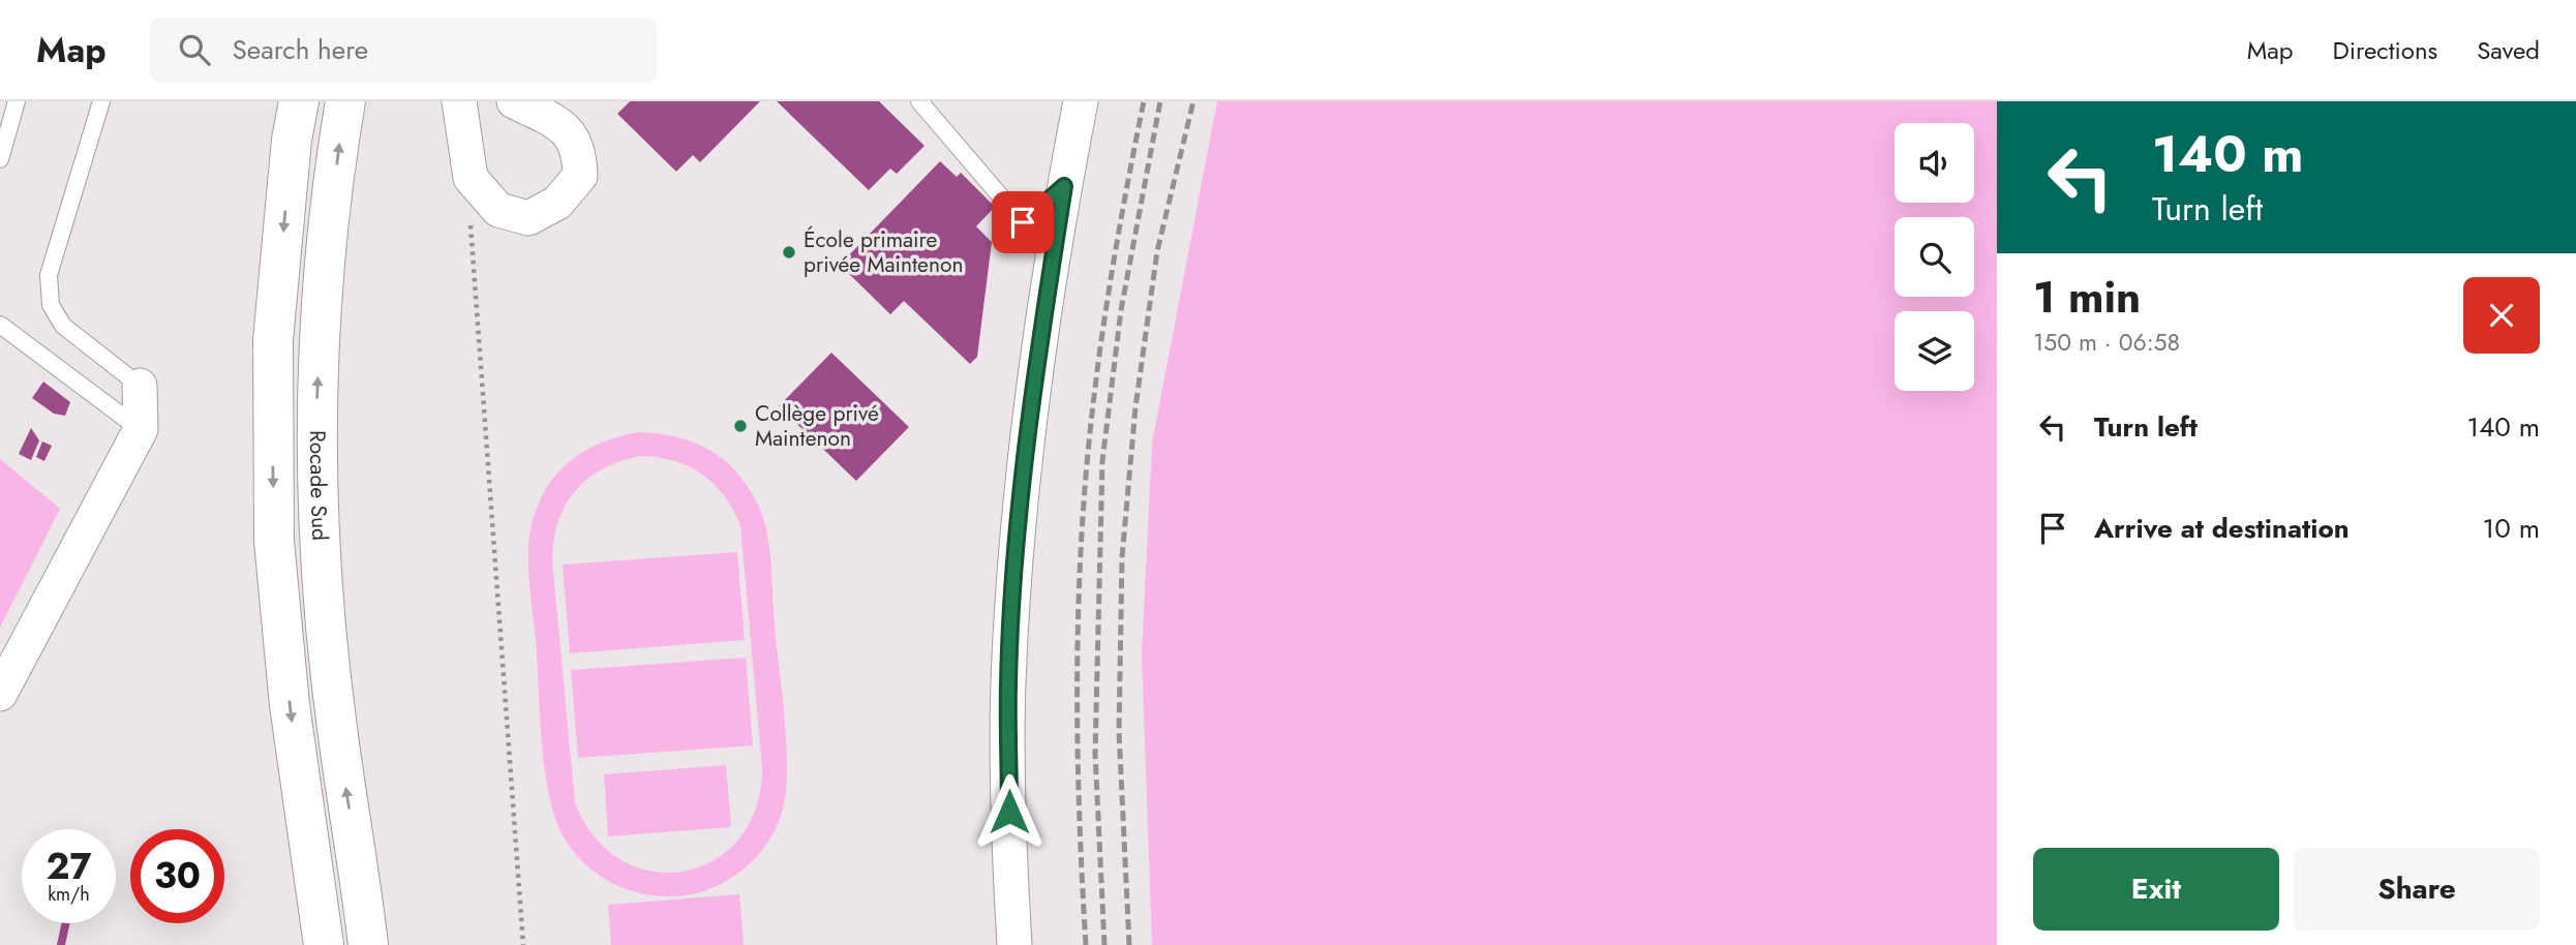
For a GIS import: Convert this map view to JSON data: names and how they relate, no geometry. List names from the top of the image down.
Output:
{
  "streets": {
    "main road": ["Rocade Sud"]
  },
  "places": ["École primaire privée Maintenon", "Collège privé Maintenon"],
  "page": {
    "header": "Map",
    "search": "Search here",
    "nav": ["Map", "Directions", "Saved"],
    "turn": ["140 m", "Turn left"],
    "heading": ["1 min", "150 m · 06:58"],
    "list": [
      {
        "name": "Turn left",
        "value": "140 m"
      },
      {
        "name": "Arrive at destination",
        "value": "10 m"
      }
    ],
    "speed": "27 km/h",
    "limit": "30",
    "buttons": ["Exit", "Share"]
  }
}
